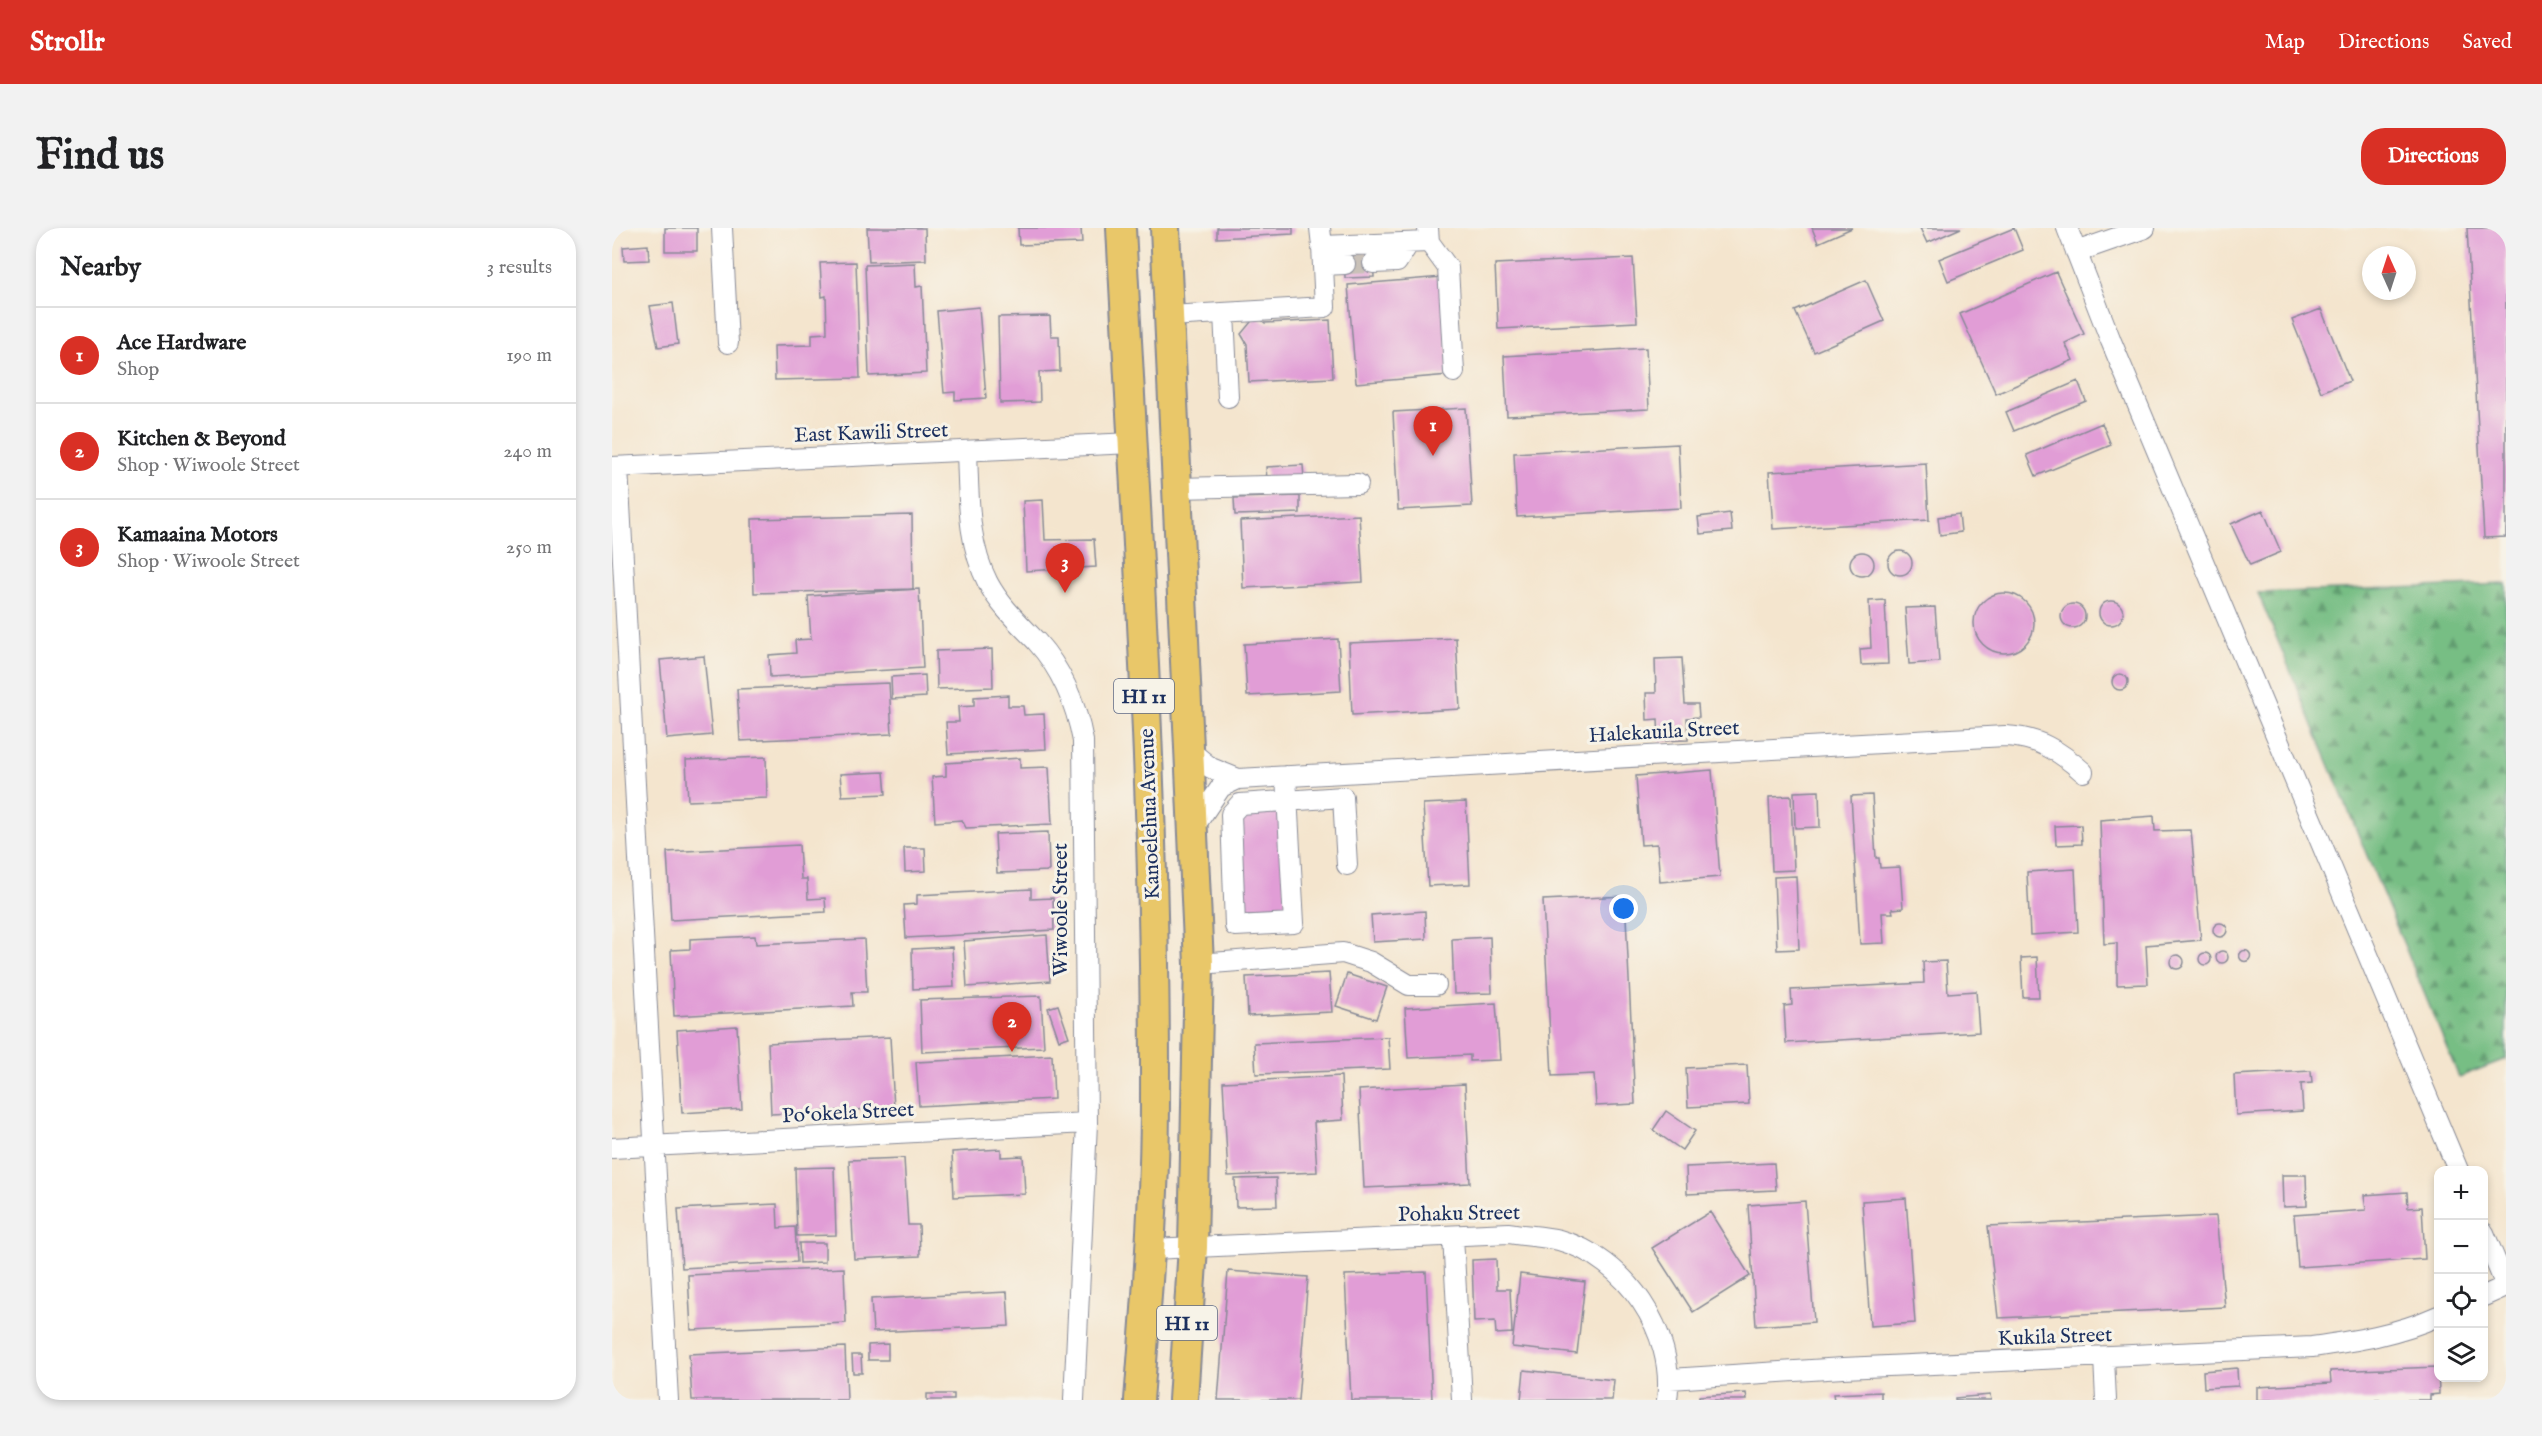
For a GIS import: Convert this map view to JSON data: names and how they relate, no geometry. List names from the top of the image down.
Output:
{
  "streets": {
    "highway": ["HI 11", "Kanoelehua Avenue"],
    "street": [
      "East Kawili Street",
      "Halekauila Street",
      "Wiwoole Street",
      "Po‘okela Street",
      "Pohaku Street",
      "Kukila Street"
    ]
  },
  "crossings": [
    ["East Kawili Street", "Kanoelehua Avenue"],
    ["East Kawili Street", "Wiwoole Street"],
    ["Halekauila Street", "Kanoelehua Avenue"],
    ["Kanoelehua Avenue", "Pohaku Street"],
    ["Wiwoole Street", "Po‘okela Street"],
    ["Pohaku Street", "Kukila Street"]
  ],
  "north": "top",
  "page": {
    "header": "Strollr",
    "nav": ["Map", "Directions", "Saved"],
    "buttons": "Directions",
    "title": "Find us",
    "heading": ["Nearby", "3 results"],
    "list": [
      {
        "mark": "1",
        "name": "Ace Hardware",
        "note": "Shop",
        "value": "190 m"
      },
      {
        "mark": "2",
        "name": "Kitchen & Beyond",
        "note": "Shop · Wiwoole Street",
        "value": "240 m"
      },
      {
        "mark": "3",
        "name": "Kamaaina Motors",
        "note": "Shop · Wiwoole Street",
        "value": "250 m"
      }
    ],
    "pins": ["1", "3", "2"],
    "map_buttons": ["+", "−"]
  }
}
